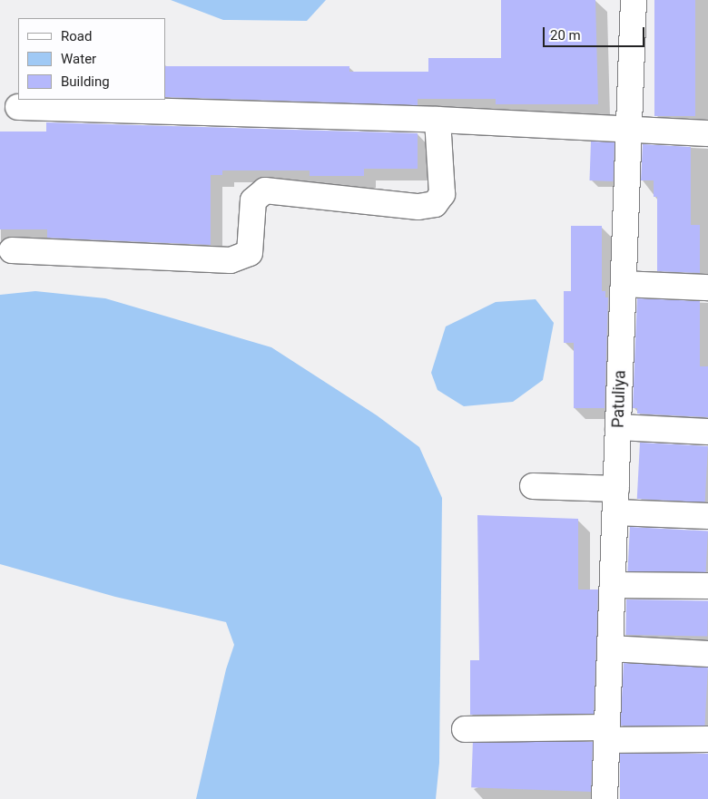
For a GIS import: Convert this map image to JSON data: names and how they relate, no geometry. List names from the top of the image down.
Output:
{
  "streets": {
    "lane": ["Patuliya"]
  },
  "legend": ["Road", "Water", "Building"],
  "scale_bar": "20 m"
}
